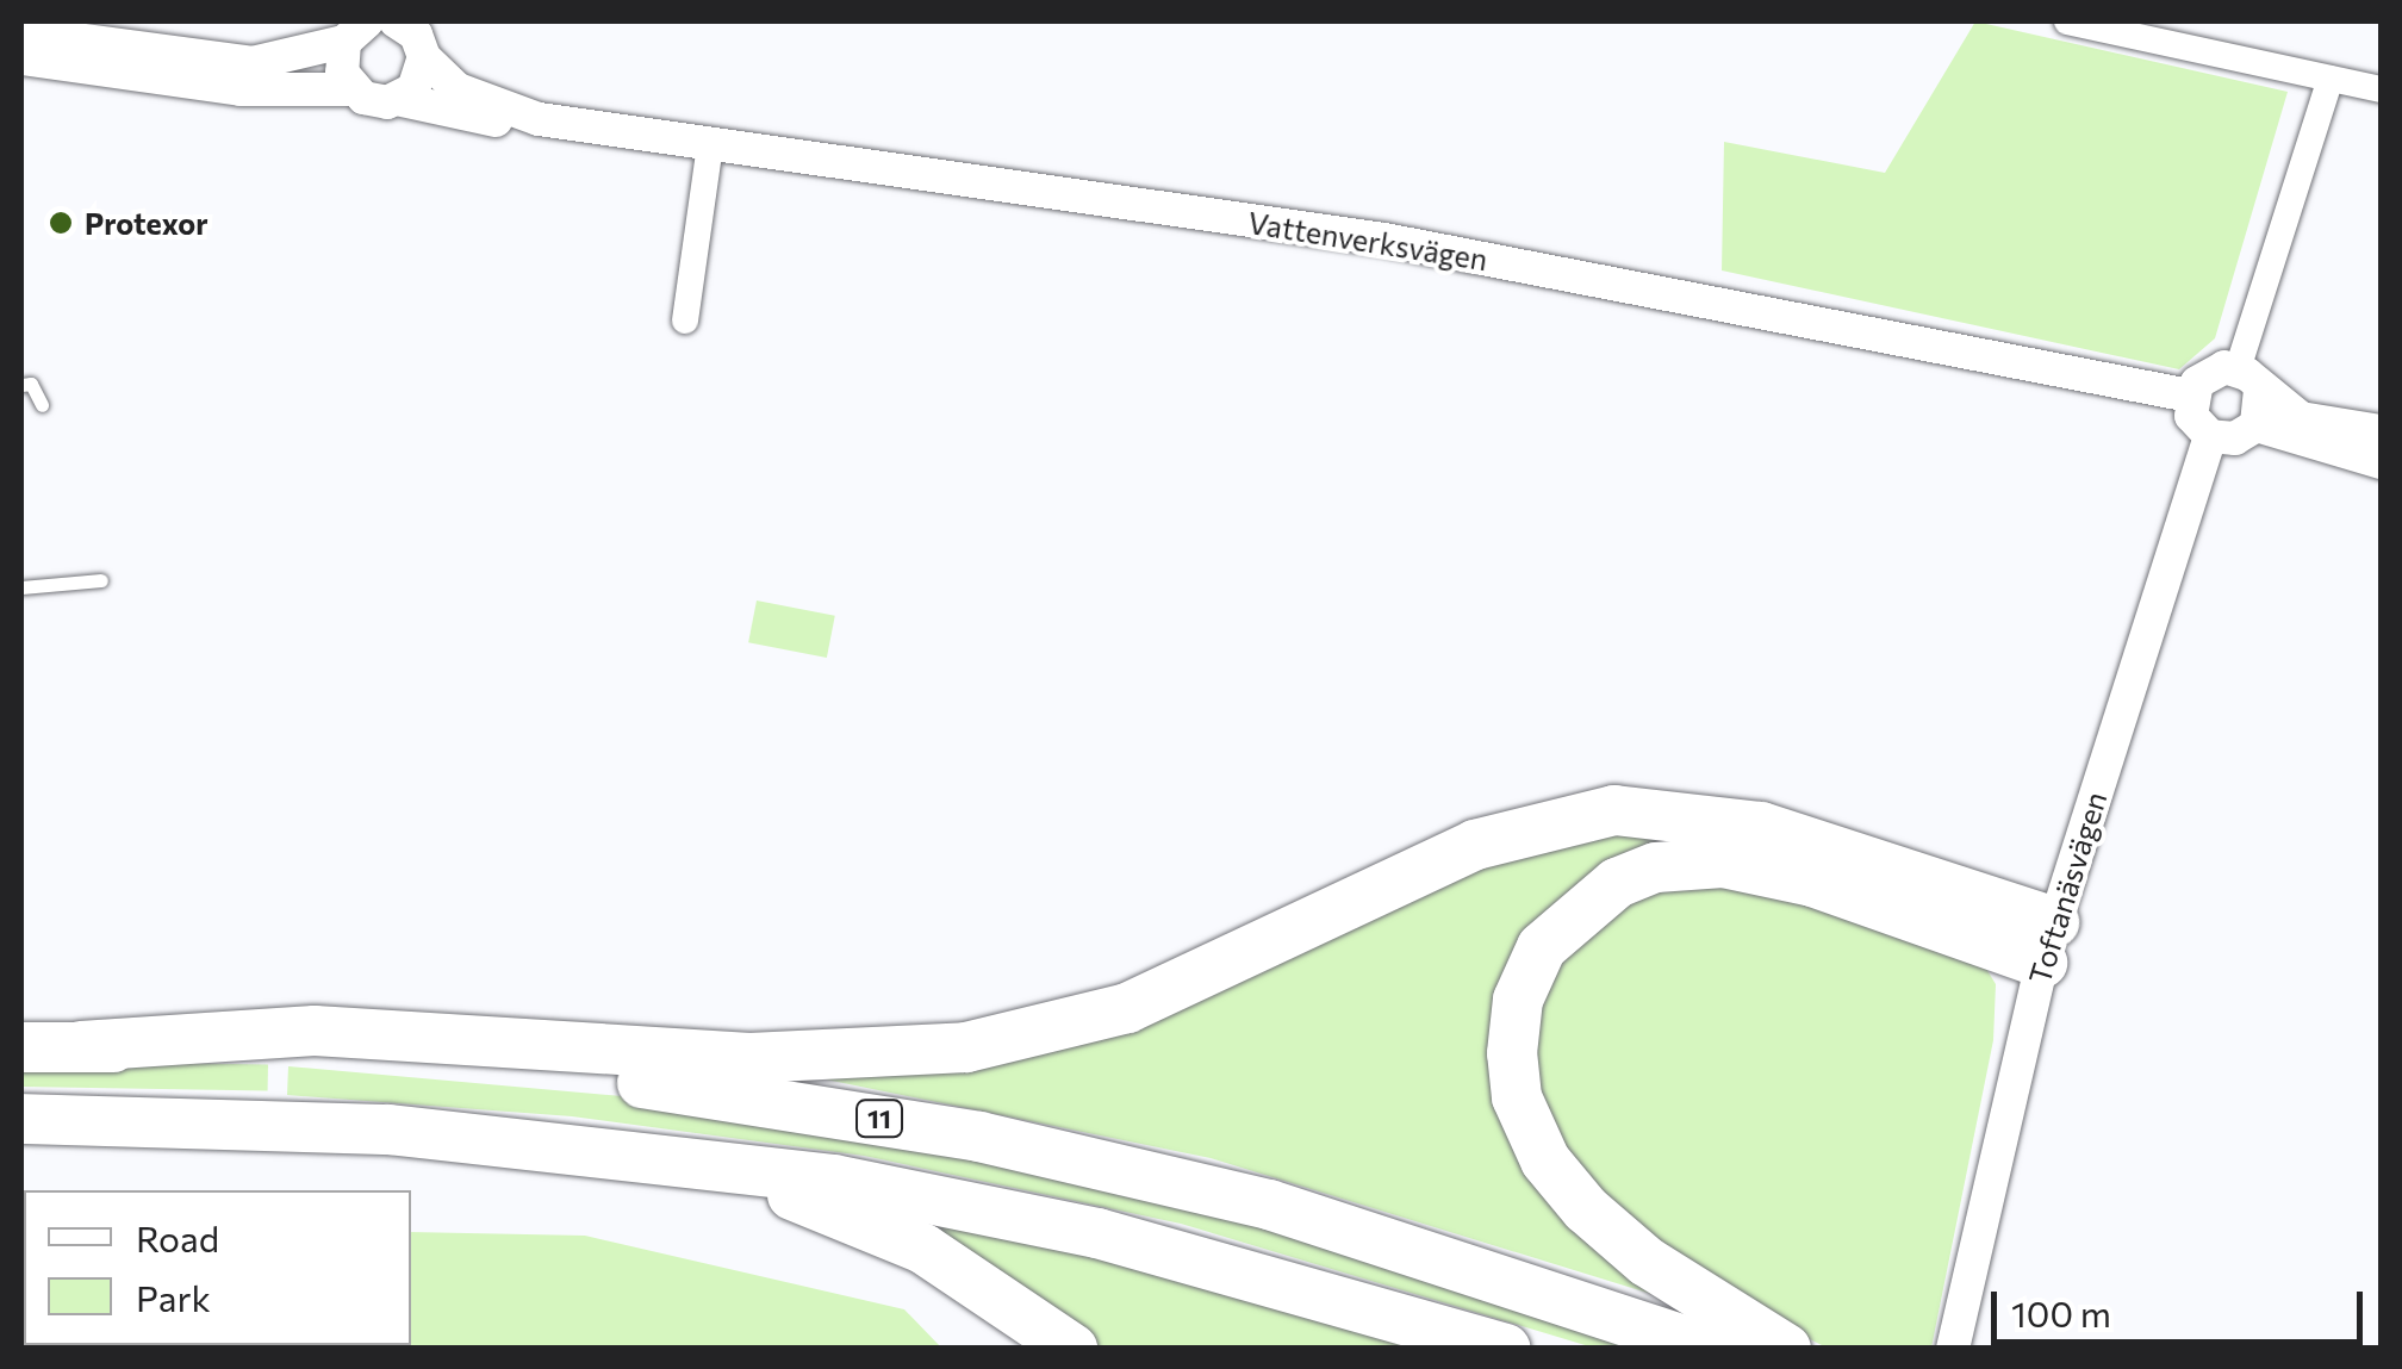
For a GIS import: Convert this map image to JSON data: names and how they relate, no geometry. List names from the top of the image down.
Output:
{
  "streets": {
    "highway": ["11"],
    "street": ["Vattenverksvägen", "Toftanäsvägen"]
  },
  "crossings": [
    ["Vattenverksvägen", "Toftanäsvägen"]
  ],
  "places": ["Protexor"],
  "legend": ["Road", "Park"],
  "scale_bar": "100 m"
}
